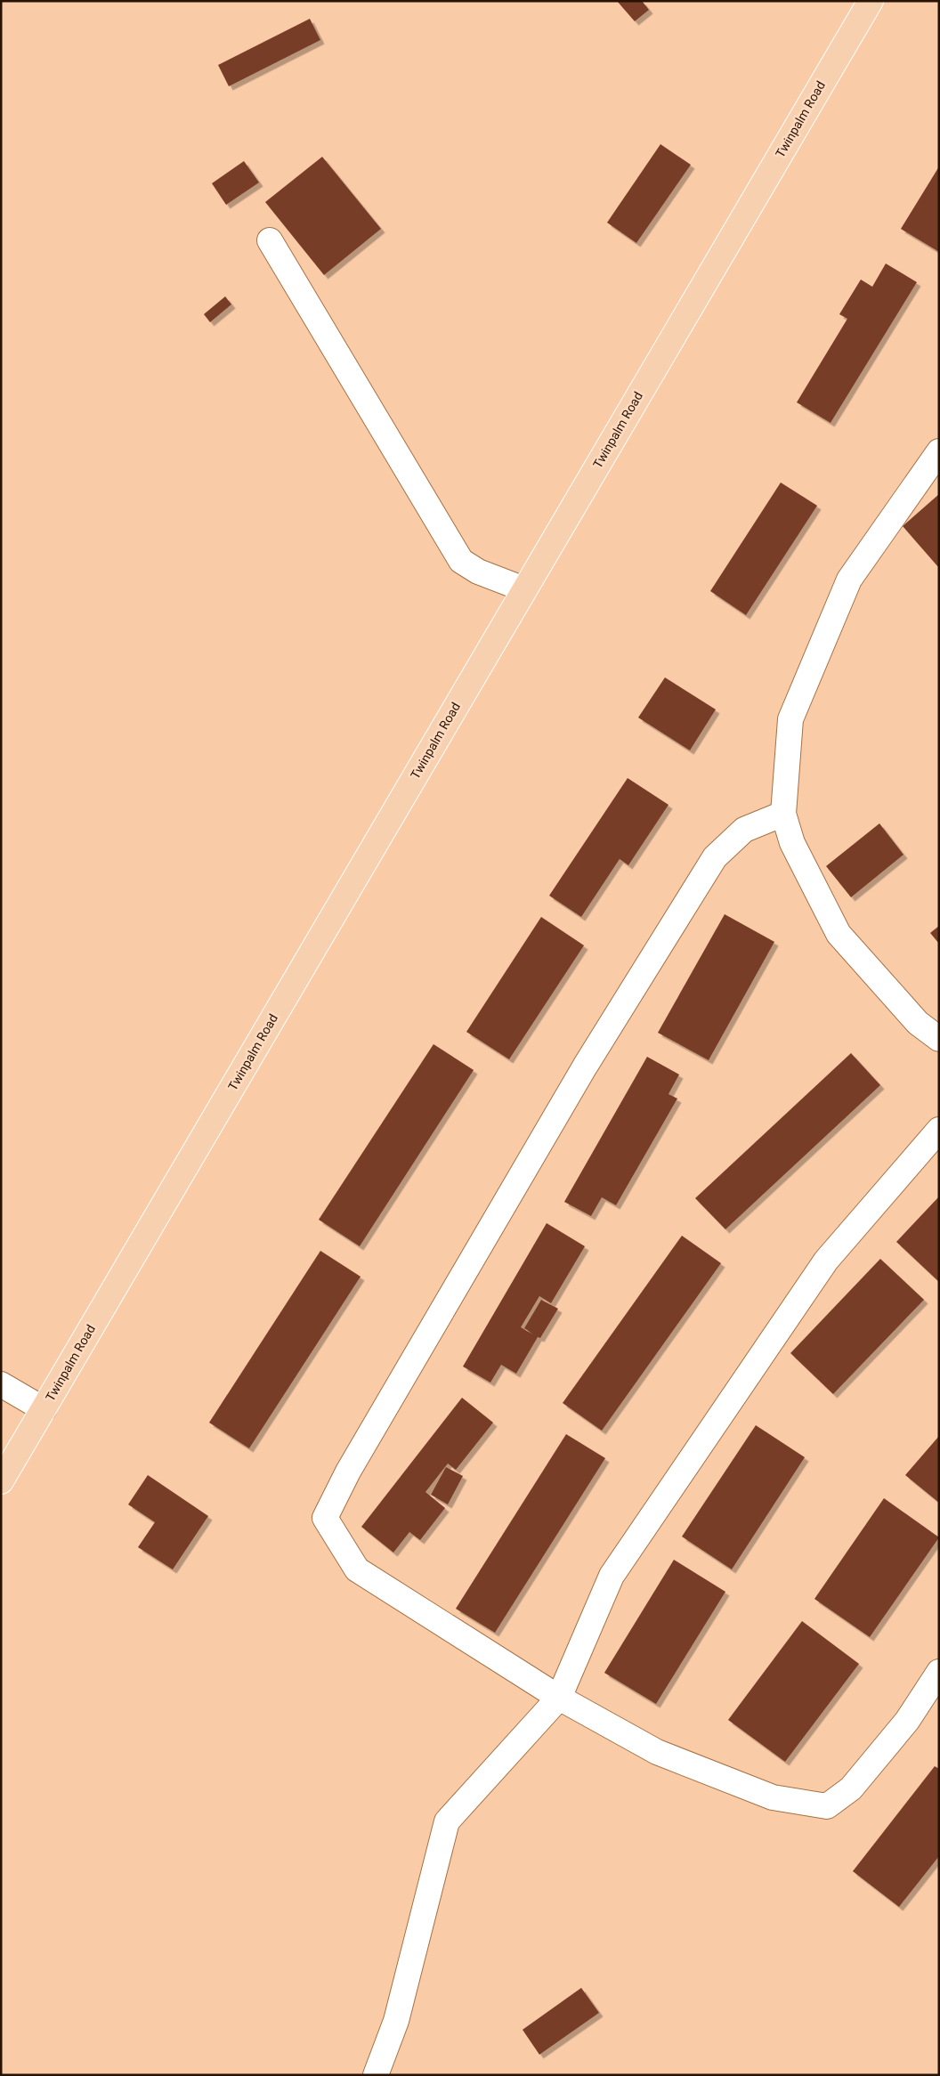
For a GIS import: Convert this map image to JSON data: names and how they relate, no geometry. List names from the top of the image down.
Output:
{
  "streets": {
    "main road": ["Twinpalm Road"]
  }
}
